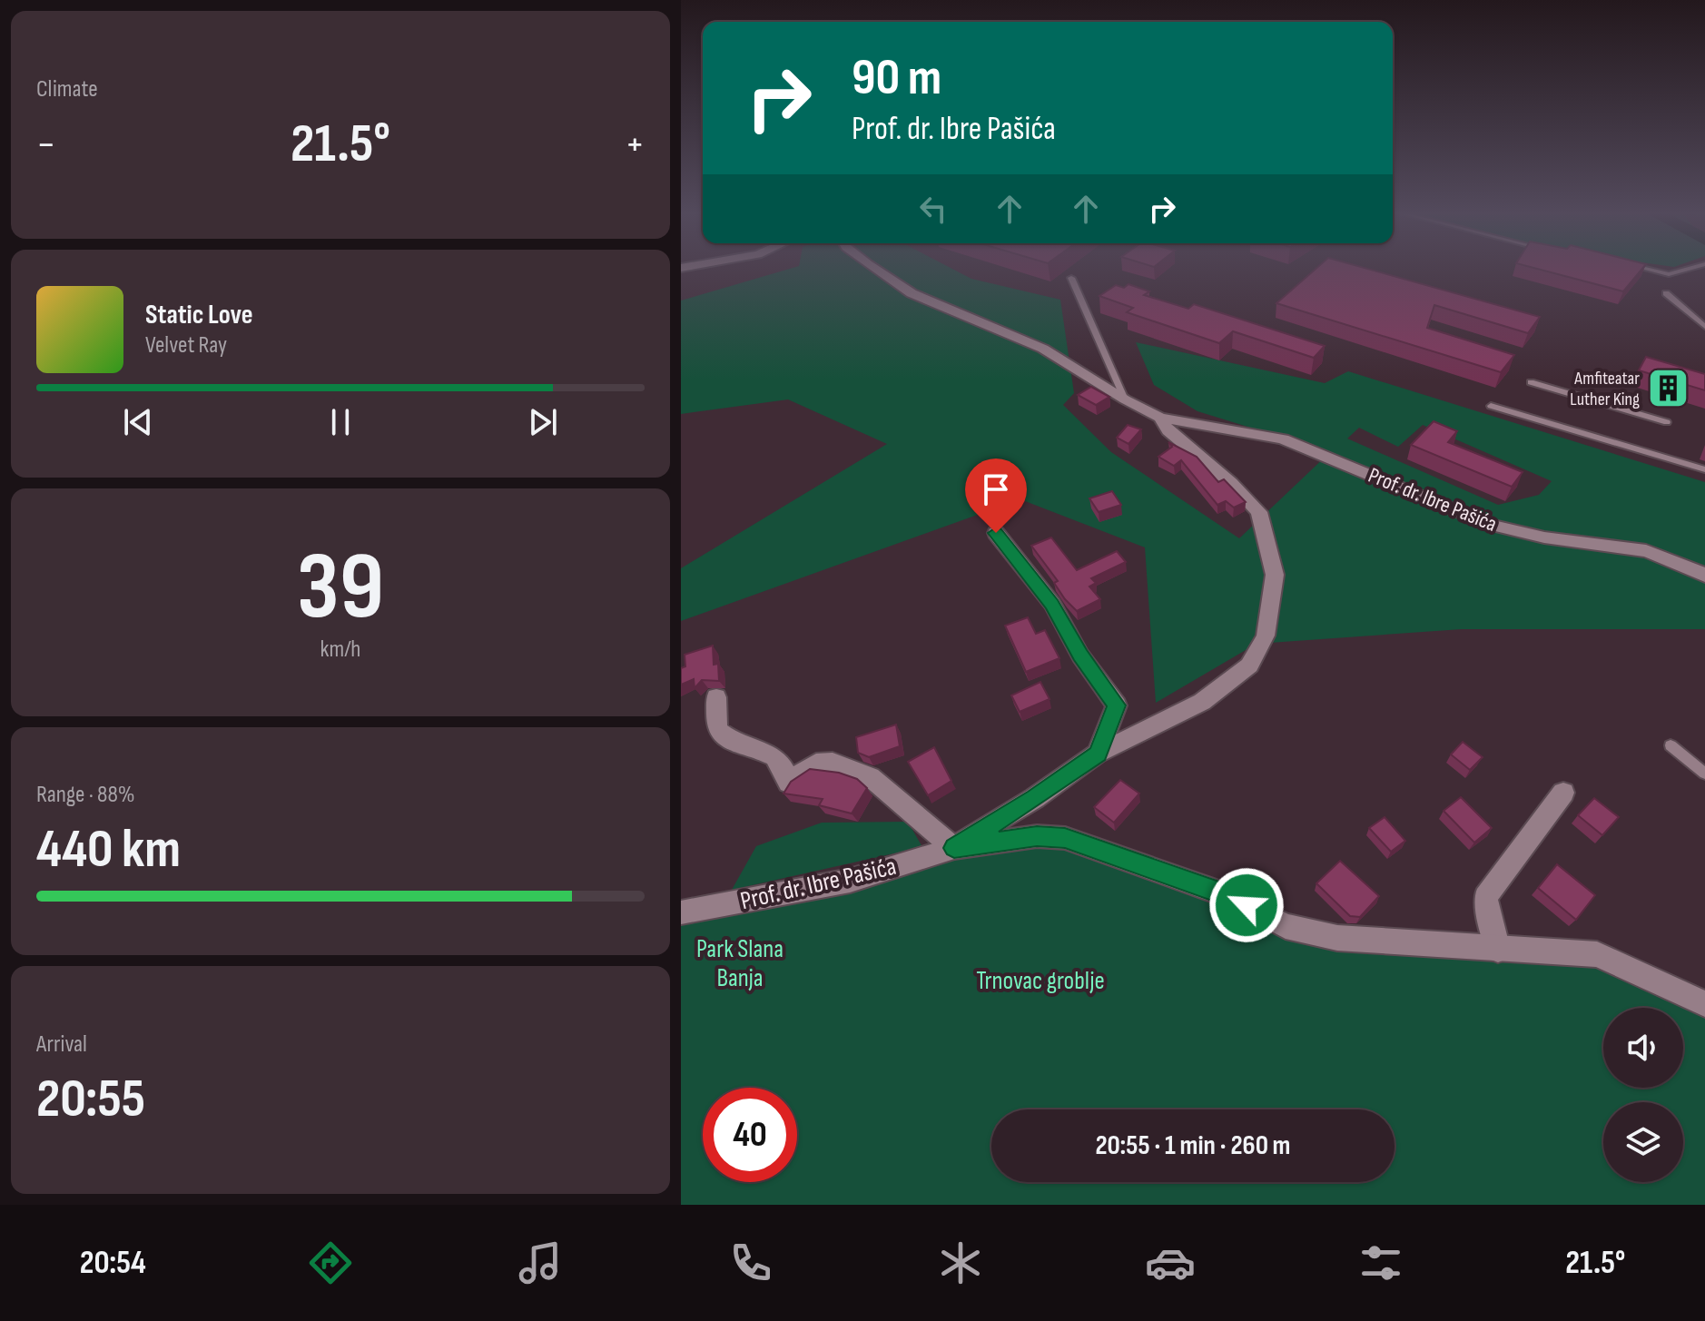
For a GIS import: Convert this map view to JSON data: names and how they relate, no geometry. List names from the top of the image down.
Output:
{
  "streets": {
    "street": ["Prof. dr. Ibre Pašića"]
  },
  "parks": ["Park Slana Banja", "Trnovac groblje"],
  "places": {
    "building": ["Amfiteatar Luther King"]
  },
  "page": {
    "tile": [
      "Climate",
      ["39", "km/h"],
      ["Range · 88%", "440 km"],
      ["Arrival", "20:55"]
    ],
    "turn": ["90 m", "Prof. dr. Ibre Pašića"],
    "heat": ["−", "21.5°", "+"],
    "song": ["Static Love", "Velvet Ray"],
    "limit": "40",
    "trip": "20:55 · 1 min · 260 m",
    "tabs": ["20:54", "21.5°"]
  }
}
